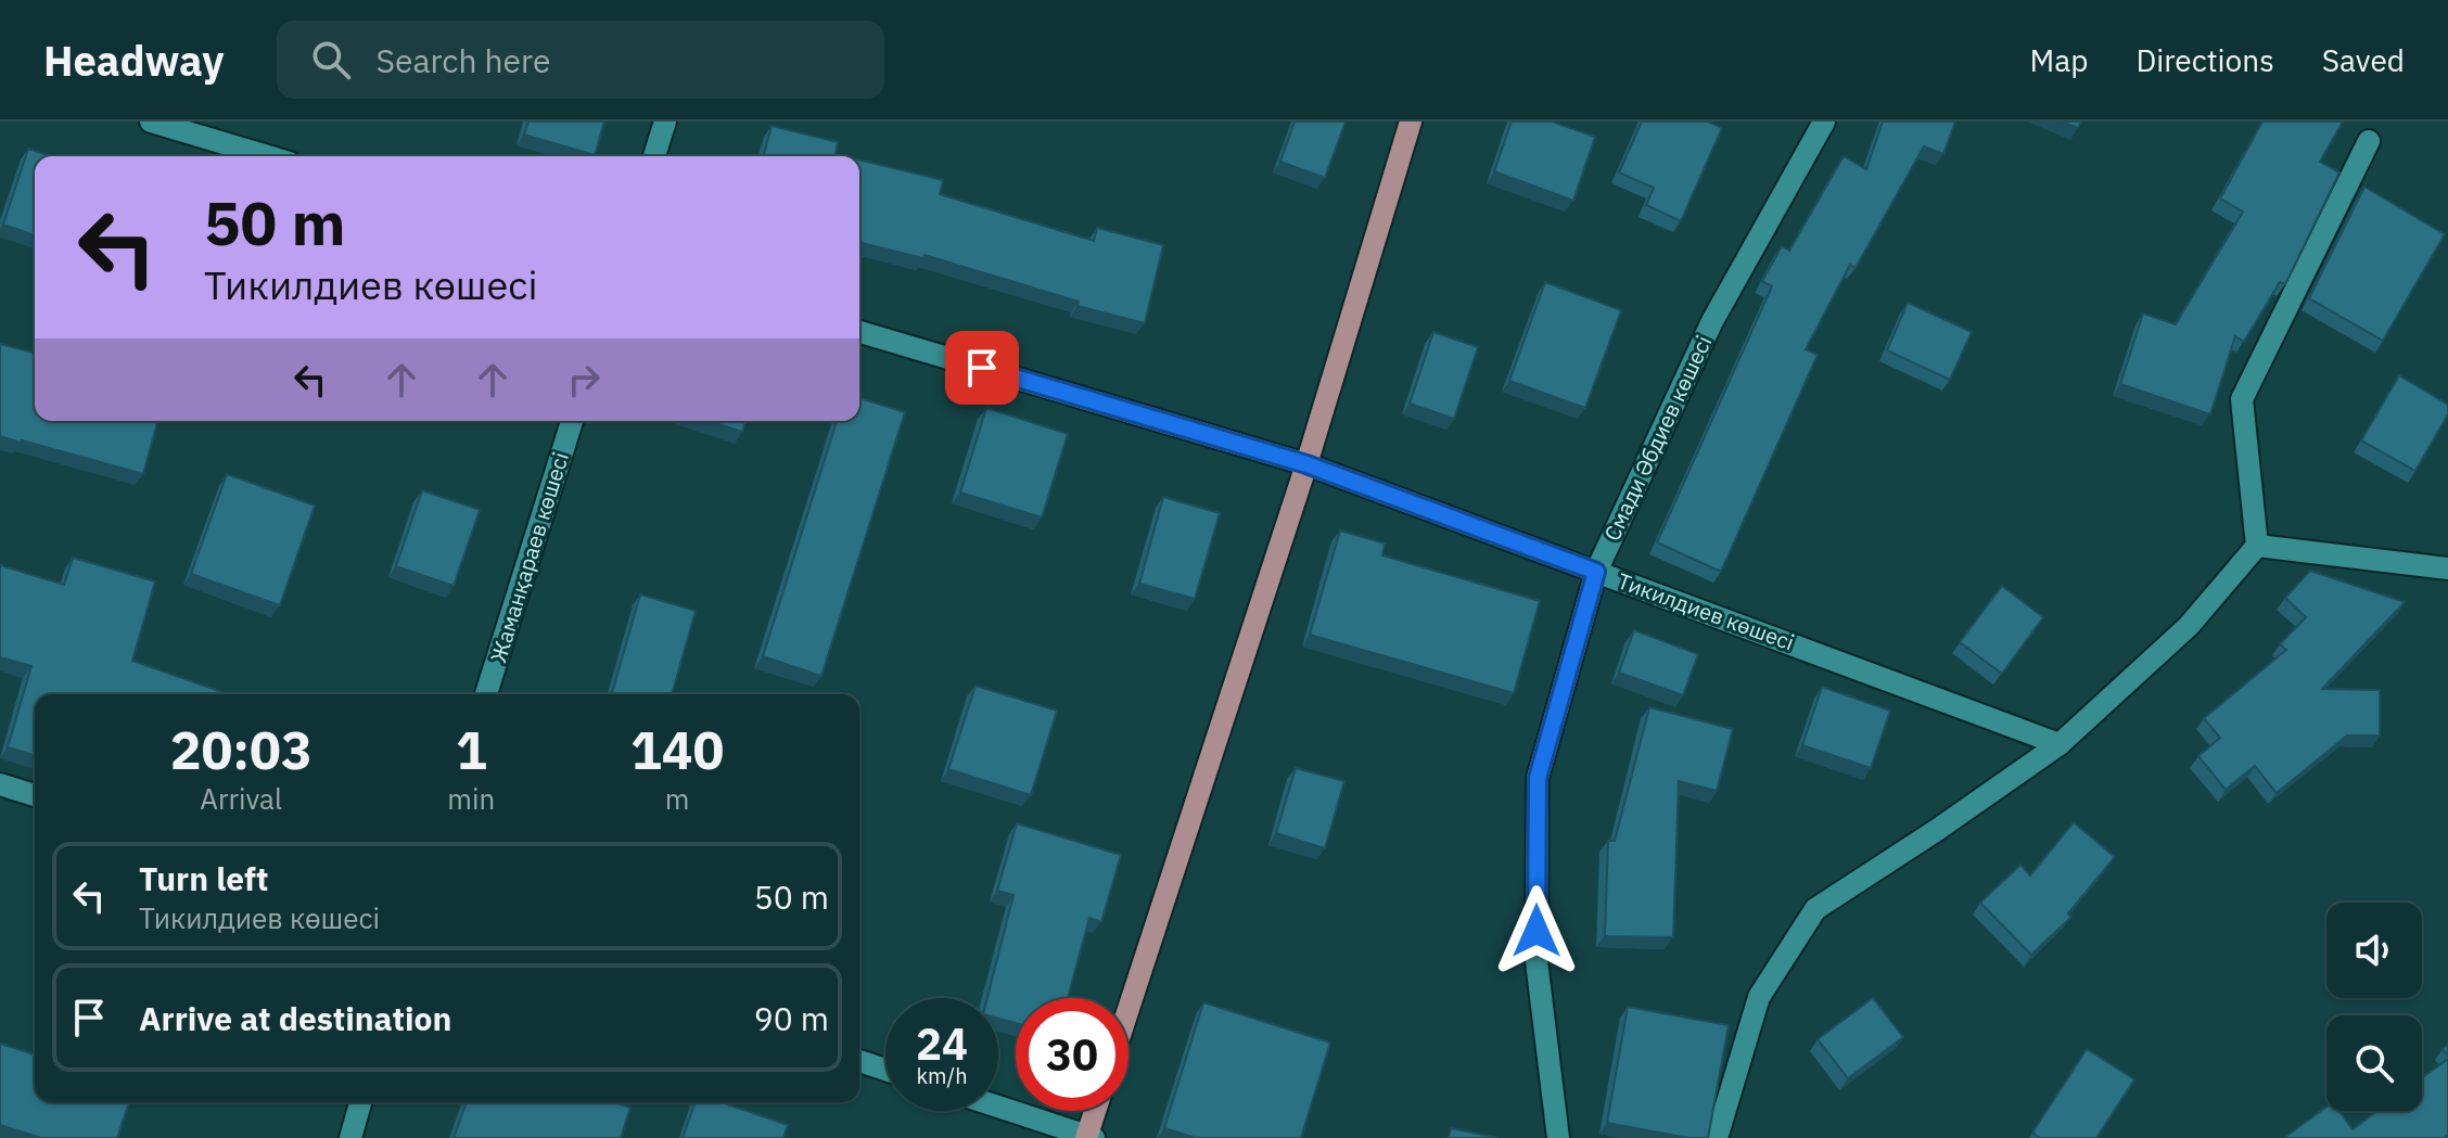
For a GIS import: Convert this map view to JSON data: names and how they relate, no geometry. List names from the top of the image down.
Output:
{
  "streets": {
    "street": ["Смади Әбдиев көшесі", "Жаманқараев көшесі", "Тикилдиев көшесі"]
  },
  "crossings": [
    ["Смади Әбдиев көшесі", "Тикилдиев көшесі"]
  ],
  "page": {
    "header": "Headway",
    "search": "Search here",
    "nav": ["Map", "Directions", "Saved"],
    "turn": ["50 m", "Тикилдиев көшесі"],
    "eta": [
      "20:03",
      "Arrival",
      "1",
      "min",
      "140",
      "m"
    ],
    "list": [
      {
        "name": "Turn left",
        "note": "Тикилдиев көшесі",
        "value": "50 m"
      },
      {
        "name": "Arrive at destination",
        "value": "90 m"
      }
    ],
    "speed": "24 km/h",
    "limit": "30"
  }
}
